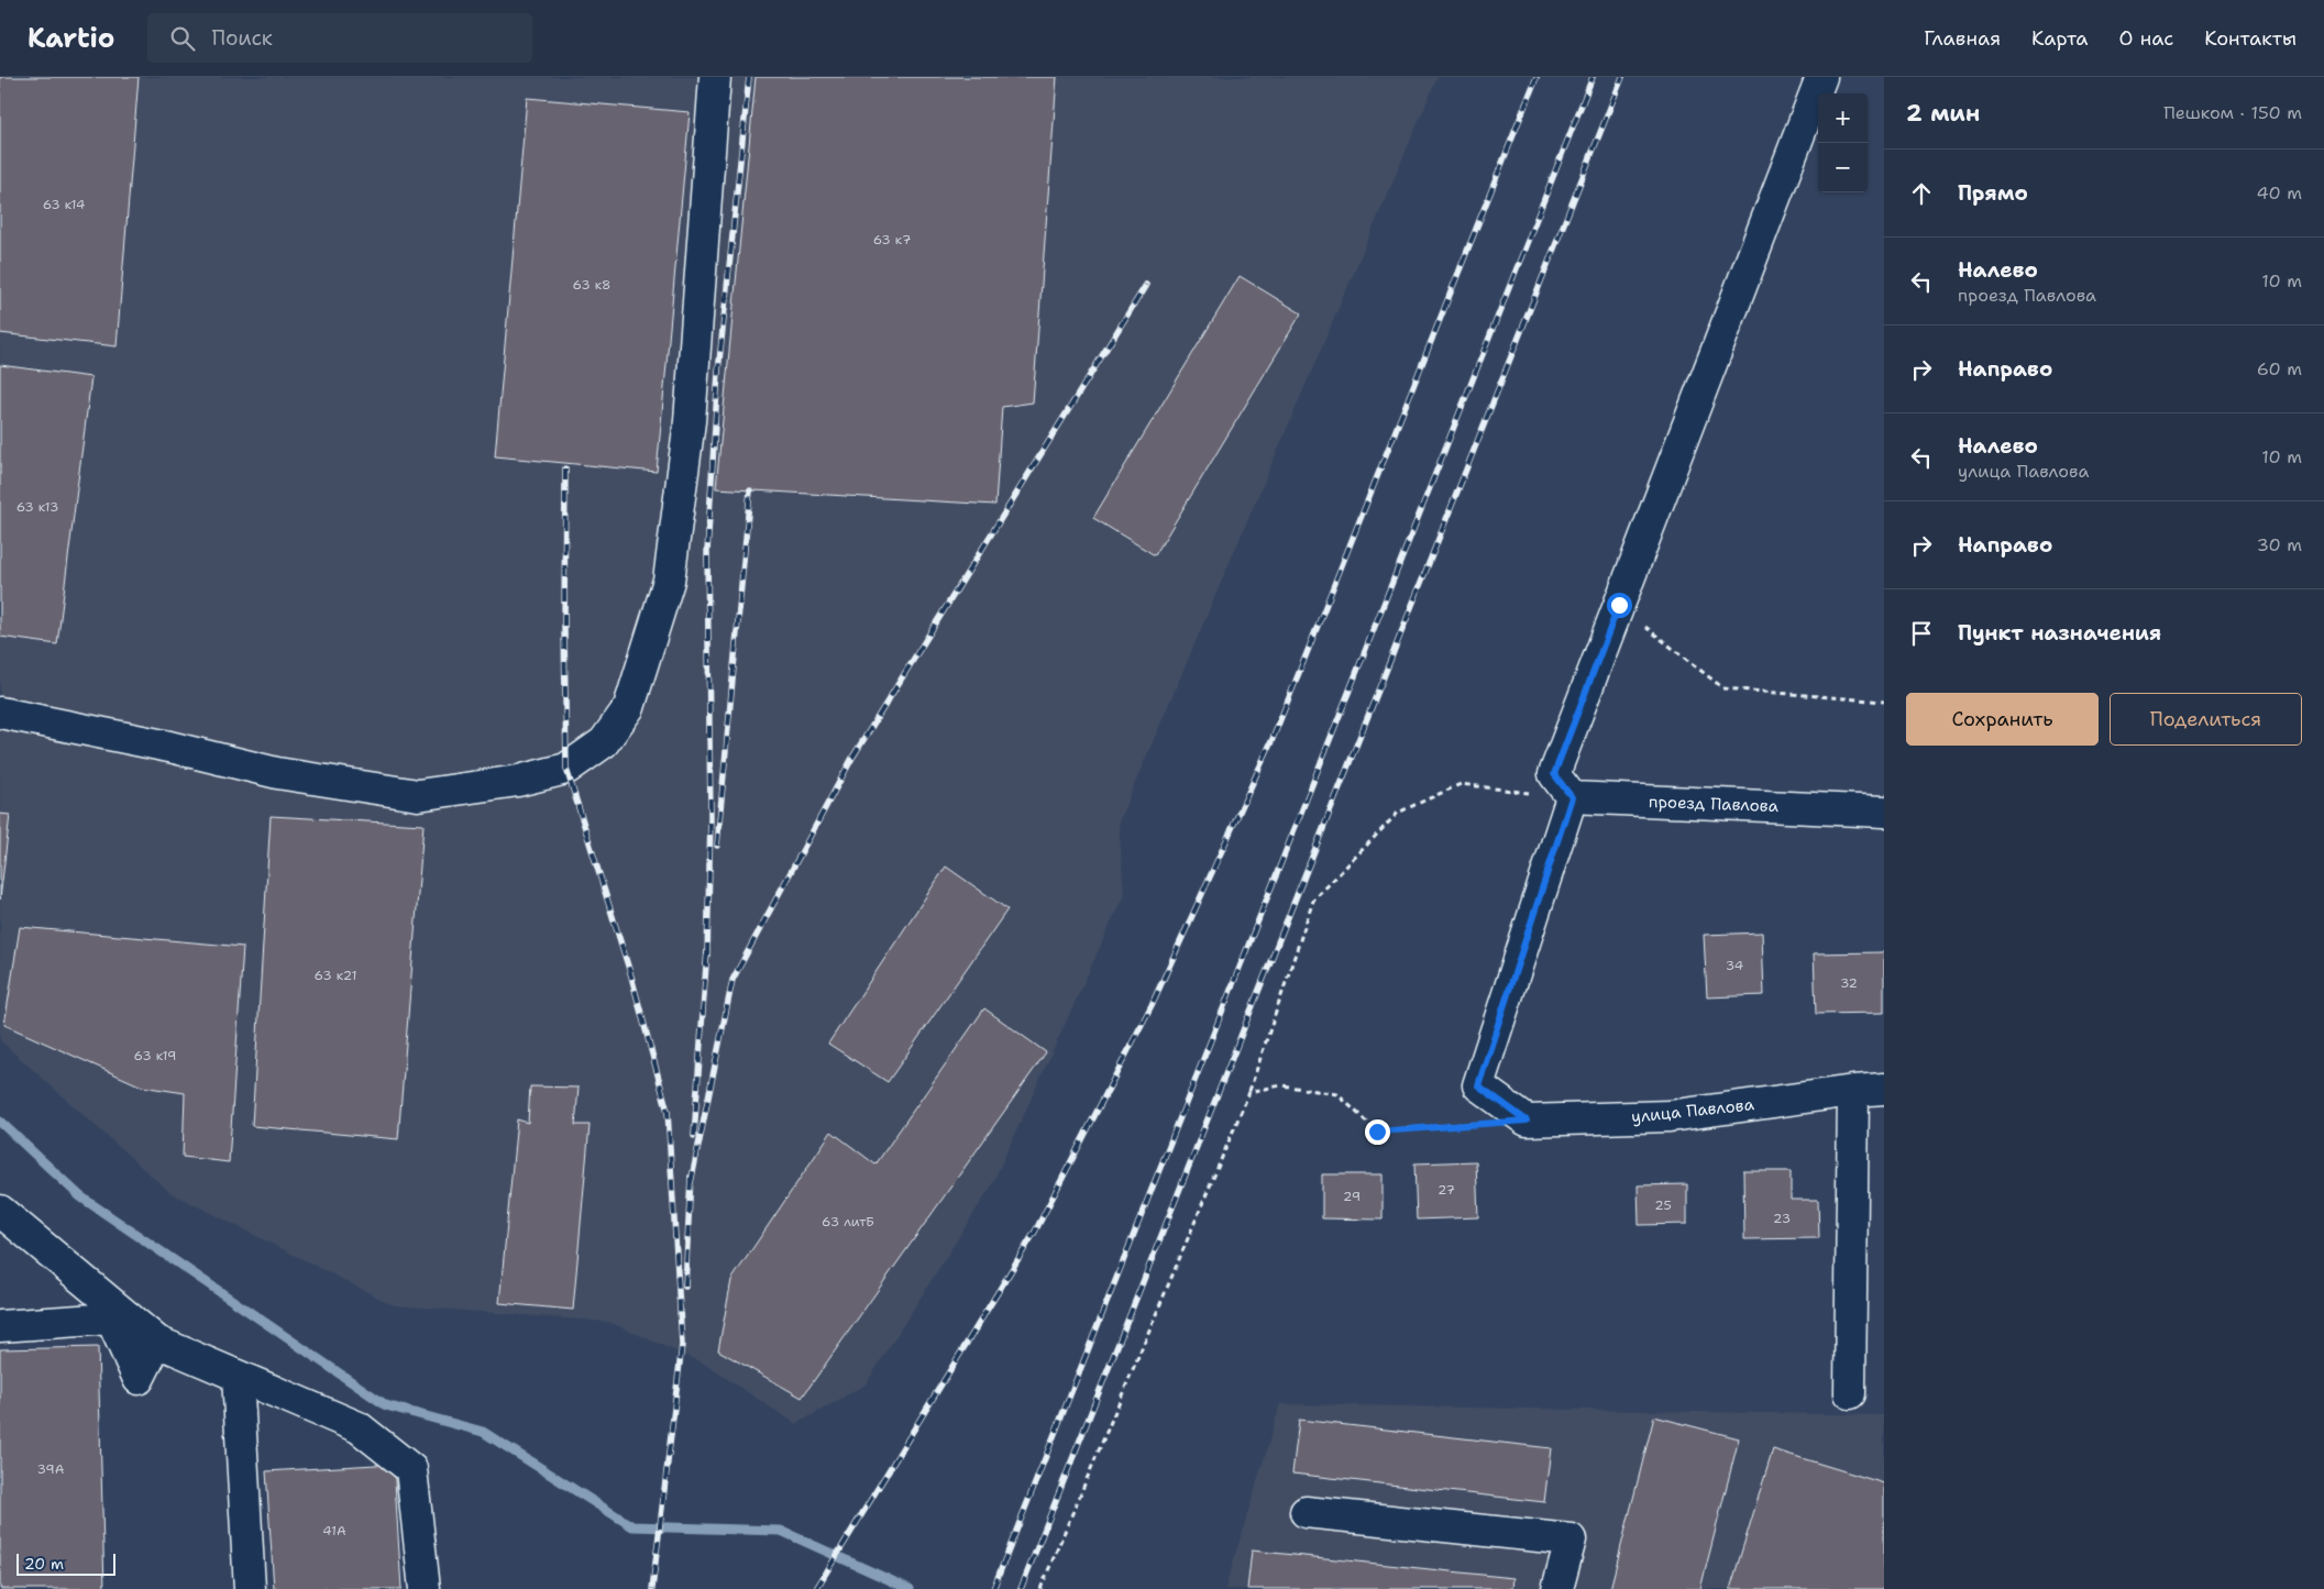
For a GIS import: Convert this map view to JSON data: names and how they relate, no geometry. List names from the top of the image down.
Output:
{
  "streets": {
    "street": ["проезд Павлова", "улица Павлова"]
  },
  "house_numbers": [
    "63 к14",
    "63 к7",
    "63 к8",
    "63 к13",
    "34",
    "63 к21",
    "32",
    "63 к19",
    "27",
    "29",
    "25",
    "23",
    "63 литБ",
    "39А",
    "41А"
  ],
  "scale_bar": "20 m",
  "page": {
    "header": "Kartio",
    "search": "Поиск",
    "nav": [
      "Главная",
      "Карта",
      "О нас",
      "Контакты"
    ],
    "heading": ["2 мин", "Пешком · 150 m"],
    "map_buttons": ["+", "−"],
    "list": [
      ["Прямо", "40 m"],
      ["Налево", "проезд Павлова", "10 m"],
      ["Направо", "60 m"],
      ["Налево", "улица Павлова", "10 m"],
      ["Направо", "30 m"],
      "Пункт назначения"
    ],
    "buttons": ["Сохранить", "Поделиться"],
    "scale": "20 m"
  }
}
